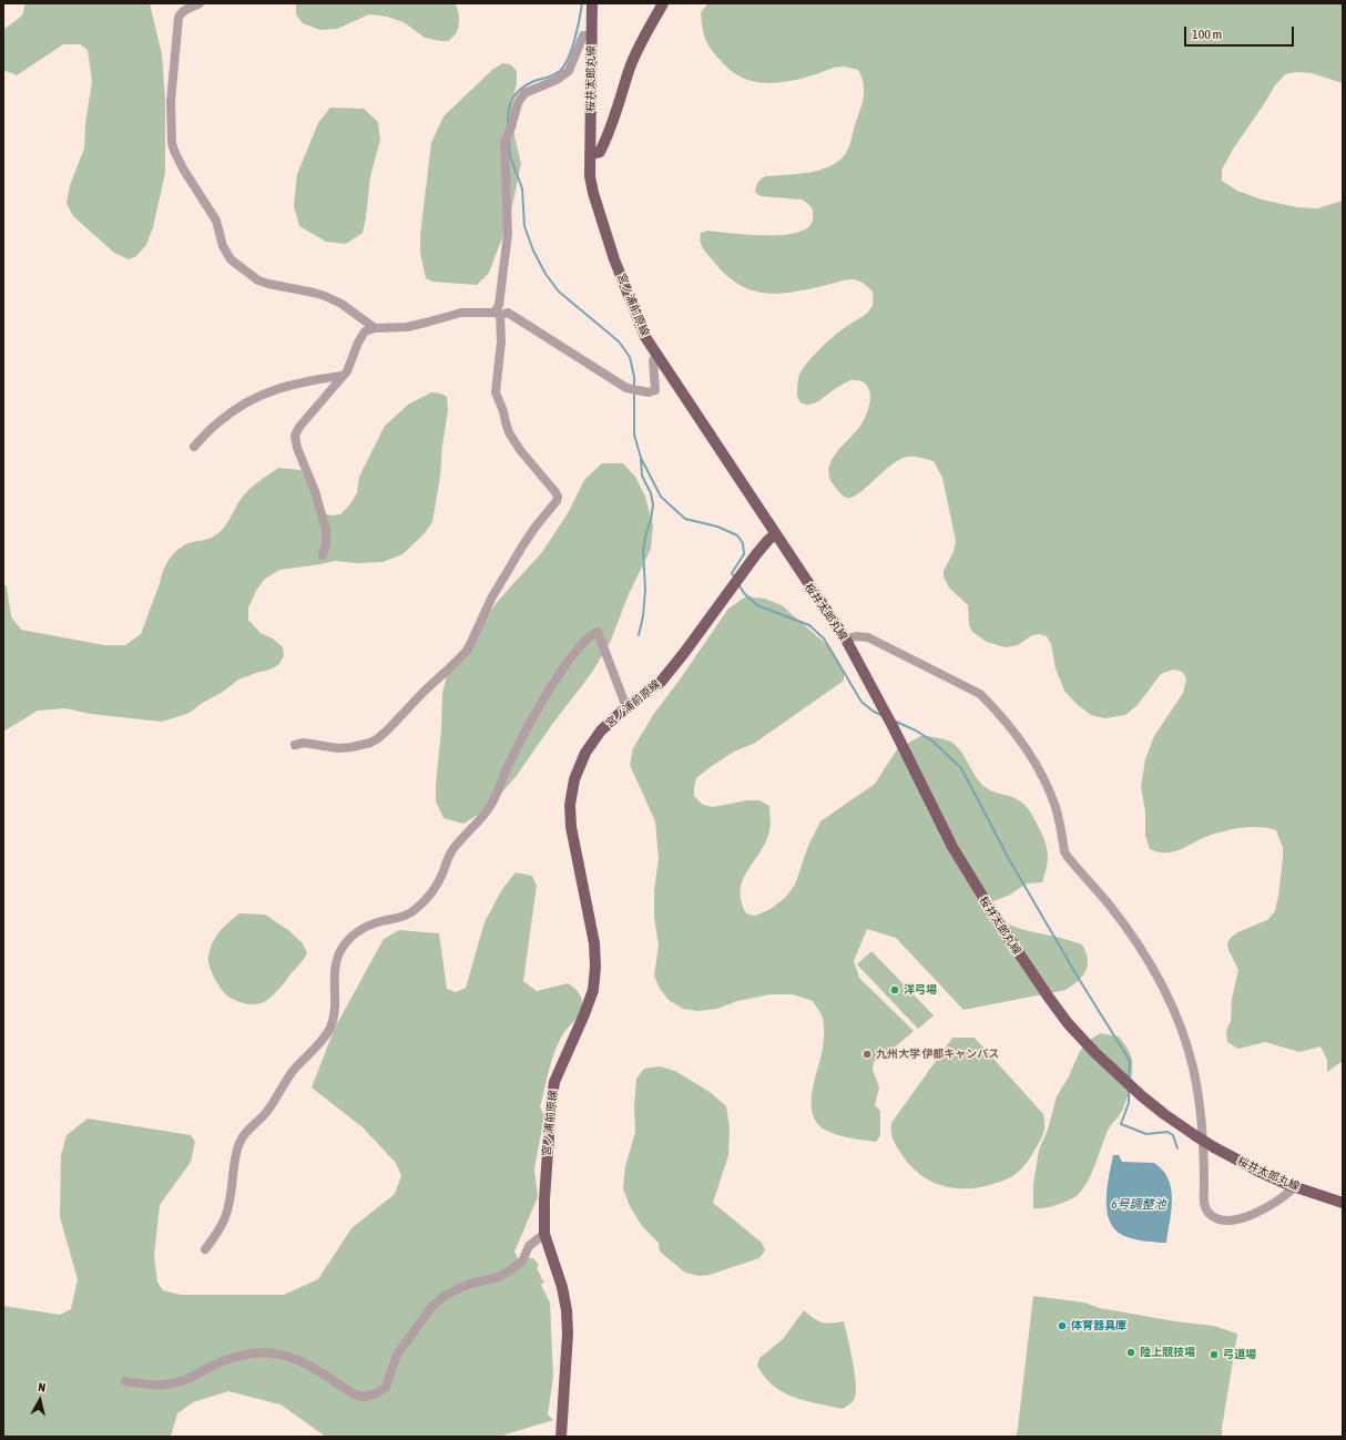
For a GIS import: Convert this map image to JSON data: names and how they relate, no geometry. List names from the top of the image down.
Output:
{
  "streets": {
    "main road": ["桜井太郎丸線", "宮ノ浦前原線"]
  },
  "crossings": [
    ["桜井太郎丸線", "宮ノ浦前原線"]
  ],
  "water": ["6号調整池"],
  "places": [
    "洋弓場",
    "九州大学 伊都キャンパス",
    "体育器具庫",
    "陸上競技場",
    "弓道場"
  ],
  "scale_bar": "100 m",
  "north": "top"
}
